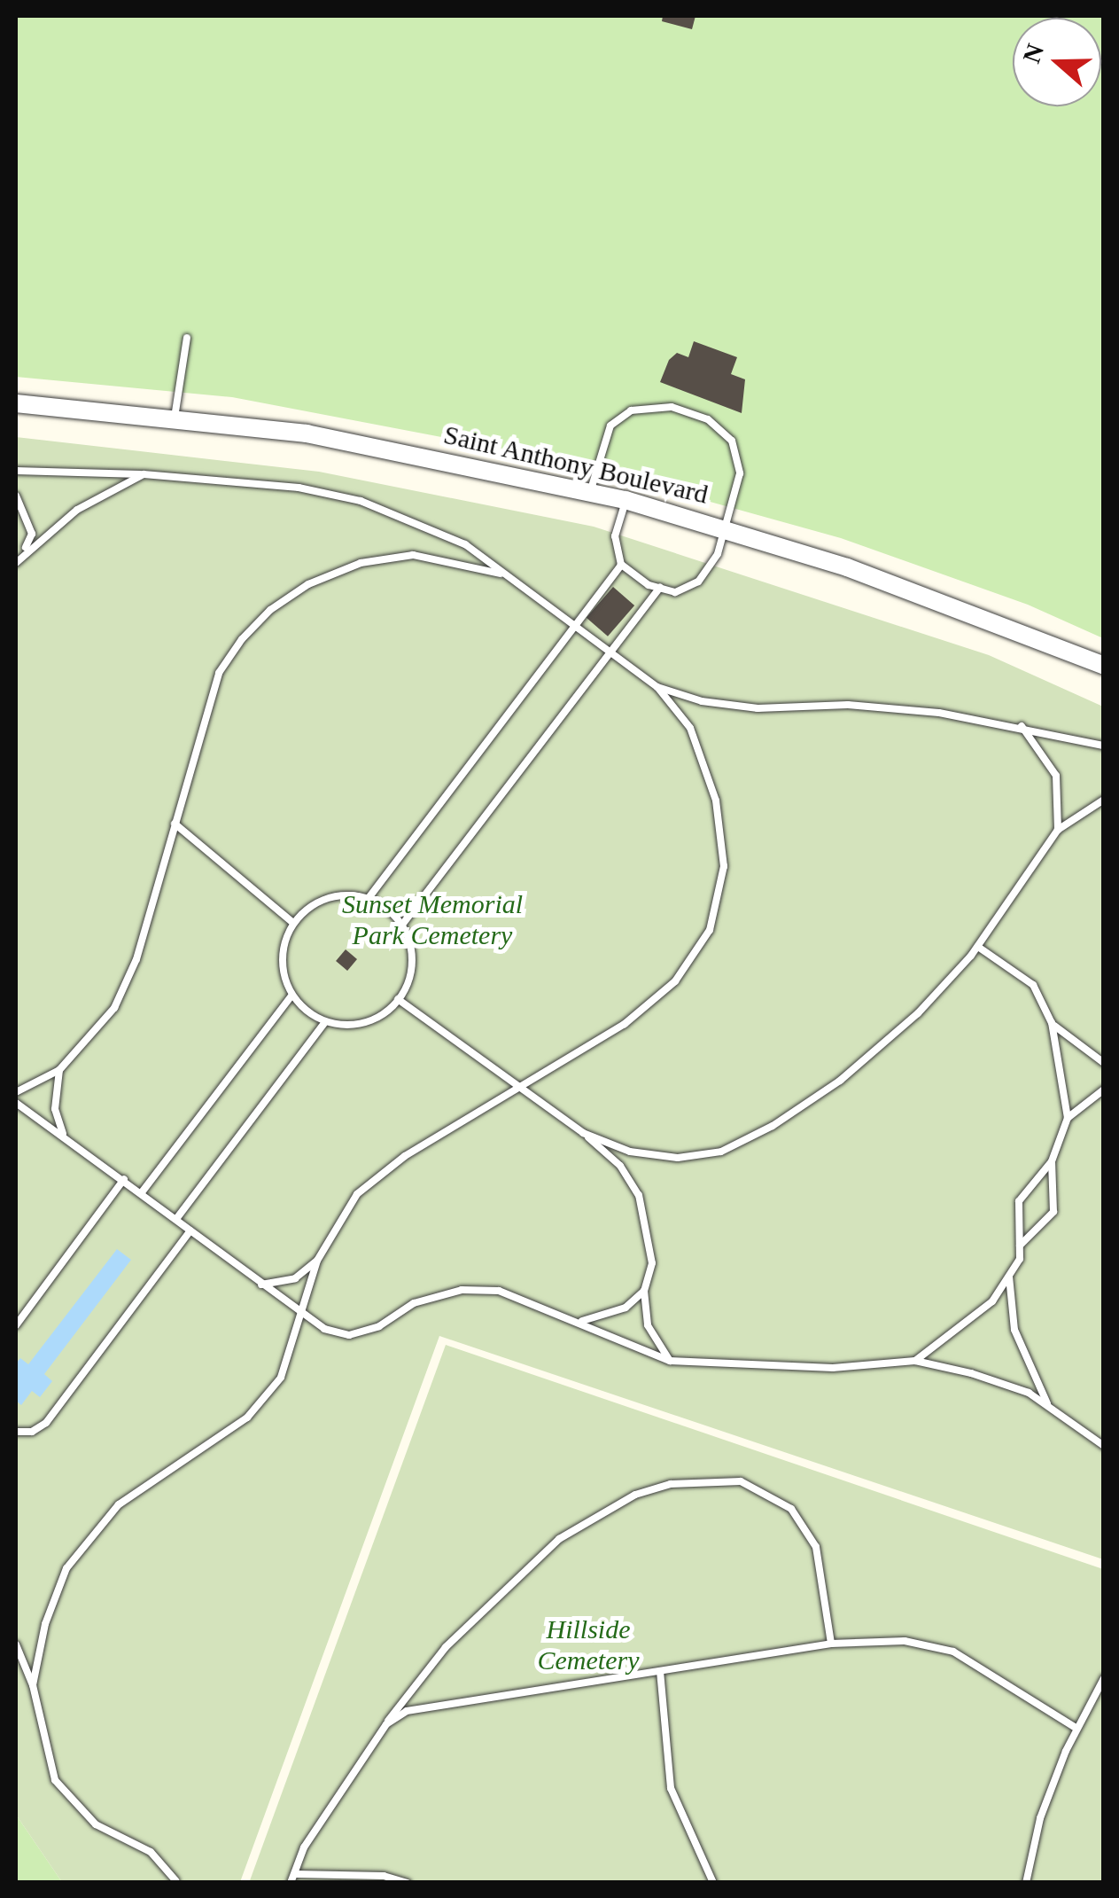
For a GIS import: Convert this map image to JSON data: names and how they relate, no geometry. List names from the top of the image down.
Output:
{
  "streets": {
    "street": ["Saint Anthony Boulevard"]
  },
  "parks": ["Sunset Memorial Park Cemetery", "Hillside Cemetery"],
  "north": "left"
}
